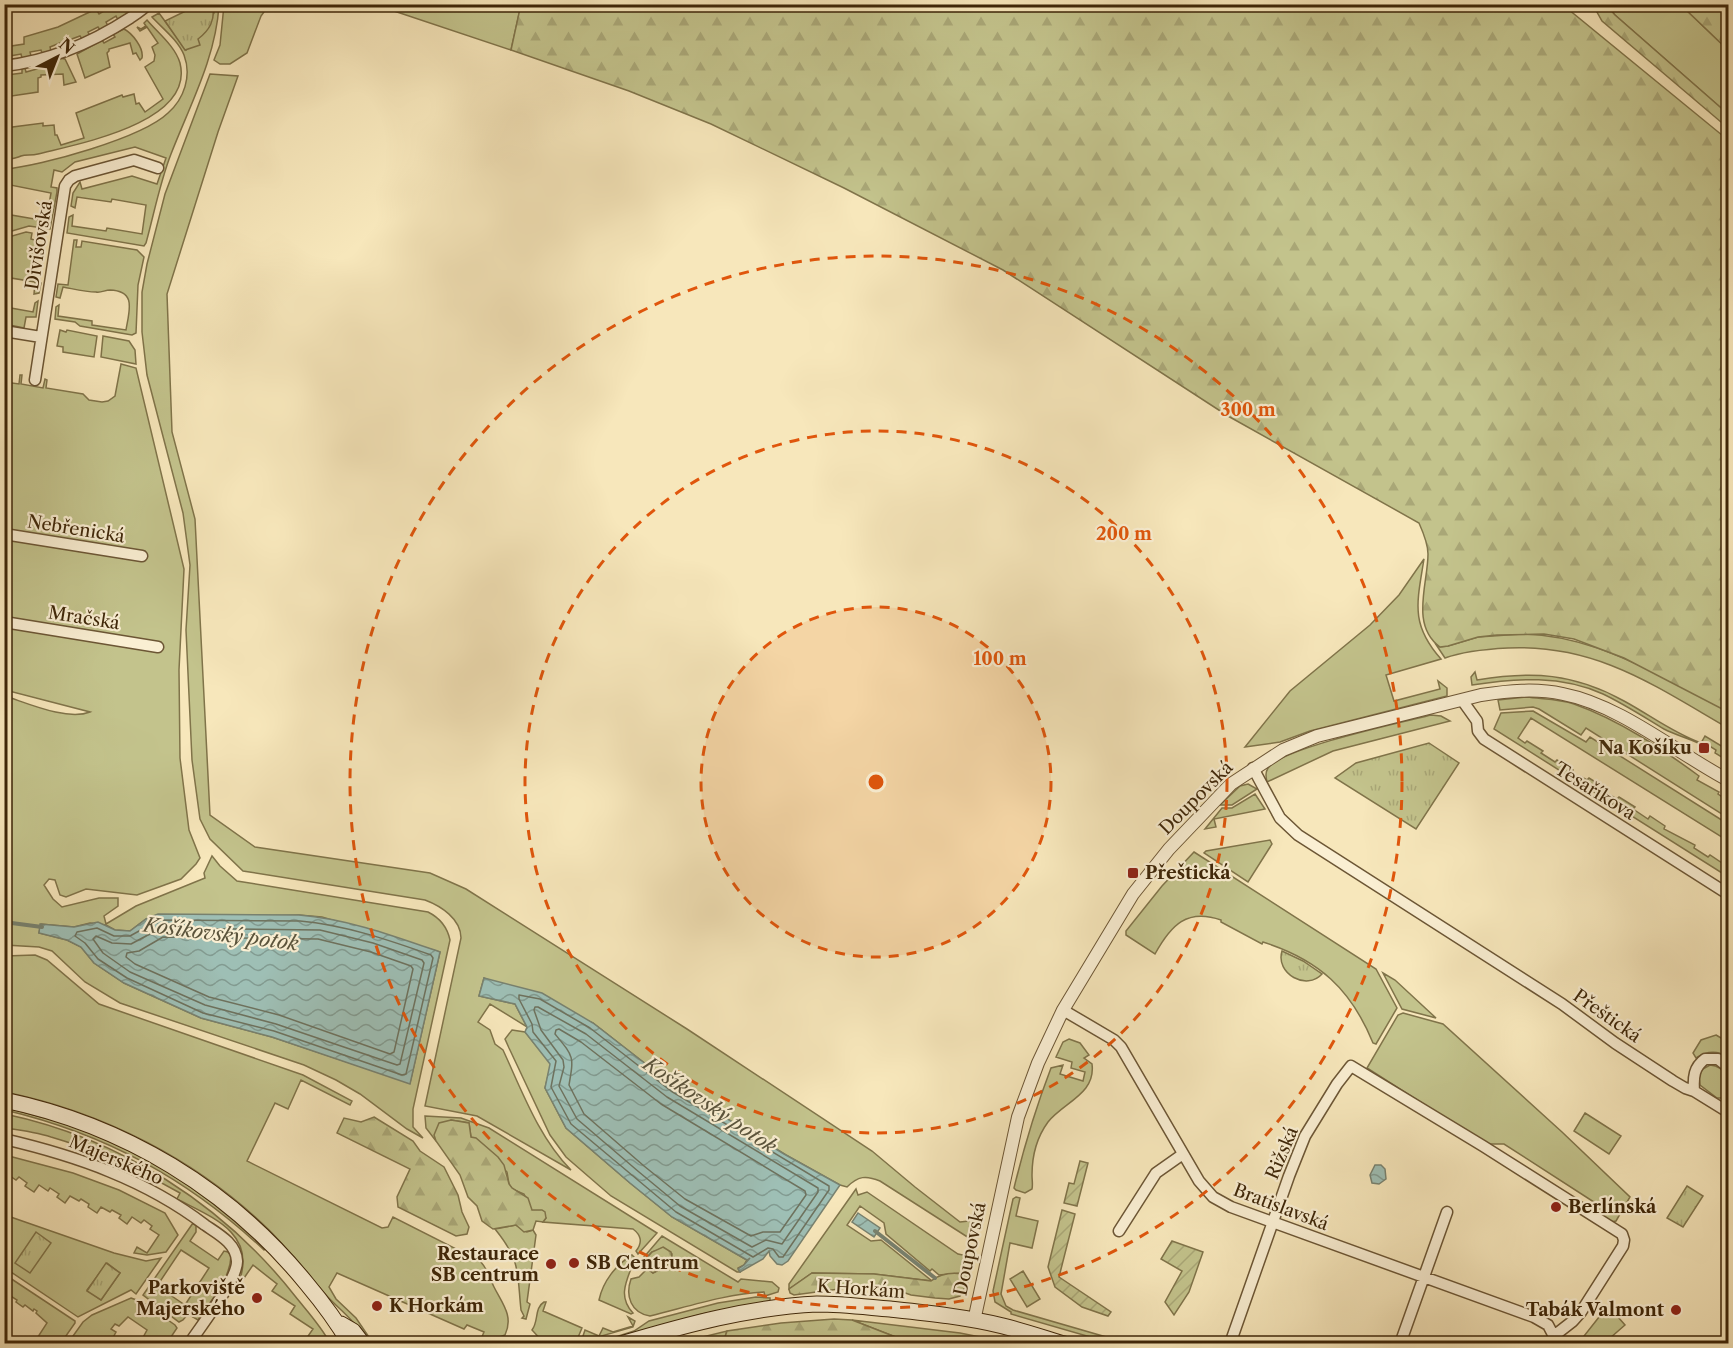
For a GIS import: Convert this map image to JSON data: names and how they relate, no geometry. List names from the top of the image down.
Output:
{
  "streets": {
    "main road": ["K Horkám"],
    "street": [
      "Divišovská",
      "Nebřenická",
      "Mračská",
      "Tesaříkova",
      "Doupovská",
      "Přeštická",
      "Rižská",
      "Majerského",
      "Bratislavská"
    ]
  },
  "crossings": [
    ["Tesaříkova", "Doupovská"],
    ["Doupovská", "Přeštická"],
    ["Doupovská", "Bratislavská"],
    ["Doupovská", "K Horkám"],
    ["Rižská", "Bratislavská"]
  ],
  "water": ["Košíkovský potok"],
  "places": {
    "transit": ["Na Košíku", "Přeštická"],
    "other": [
      "Berlínská",
      "SB Centrum",
      "Restaurace SB centrum",
      "Parkoviště Majerského",
      "K Horkám",
      "Tabák Valmont"
    ]
  },
  "north": "top right",
  "rings": ["300 m", "200 m", "100 m"]
}
